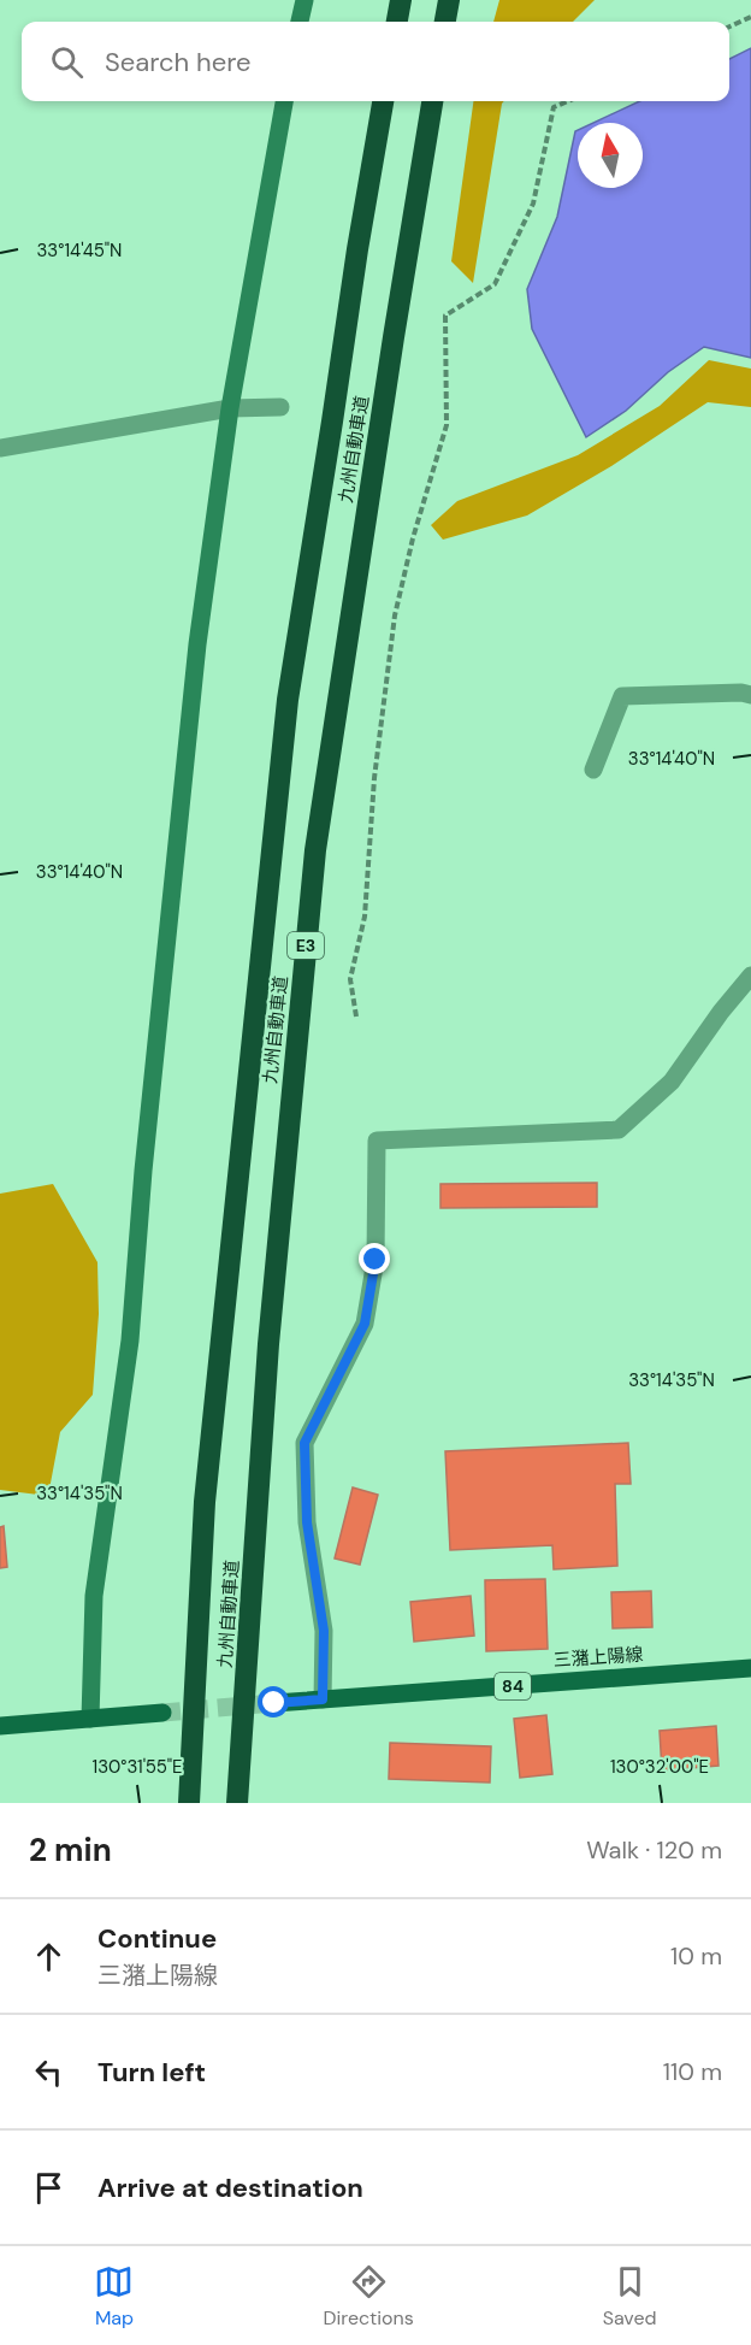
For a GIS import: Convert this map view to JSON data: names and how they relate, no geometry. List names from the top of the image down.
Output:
{
  "streets": {
    "highway": ["九州自動車道", "E3"],
    "main road": ["三潴上陽線", "84"]
  },
  "north": "top",
  "page": {
    "search": "Search here",
    "heading": ["2 min", "Walk · 120 m"],
    "list": [
      ["Continue", "三潴上陽線", "10 m"],
      ["Turn left", "110 m"],
      "Arrive at destination"
    ],
    "nav": ["Map", "Directions", "Saved"]
  },
  "coordinates": [
    "33°14'45\"N",
    "33°14'40\"N",
    "33°14'35\"N",
    "130°31'55\"E",
    "130°32'00\"E"
  ]
}
